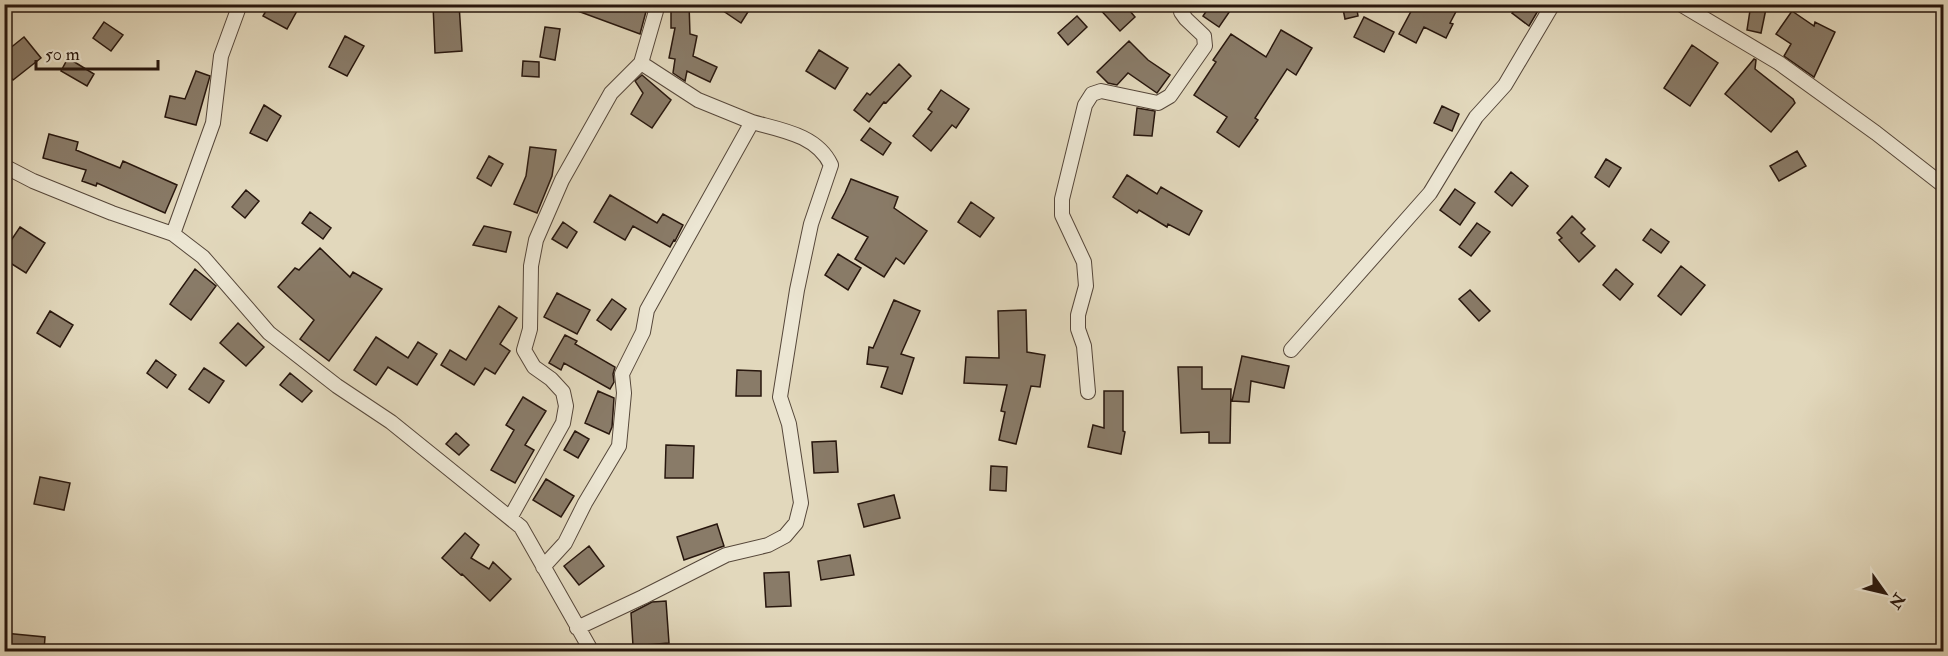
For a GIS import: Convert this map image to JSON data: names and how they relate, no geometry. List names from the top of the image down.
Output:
{
  "scale_bar": "50 m",
  "north": "bottom right"
}
